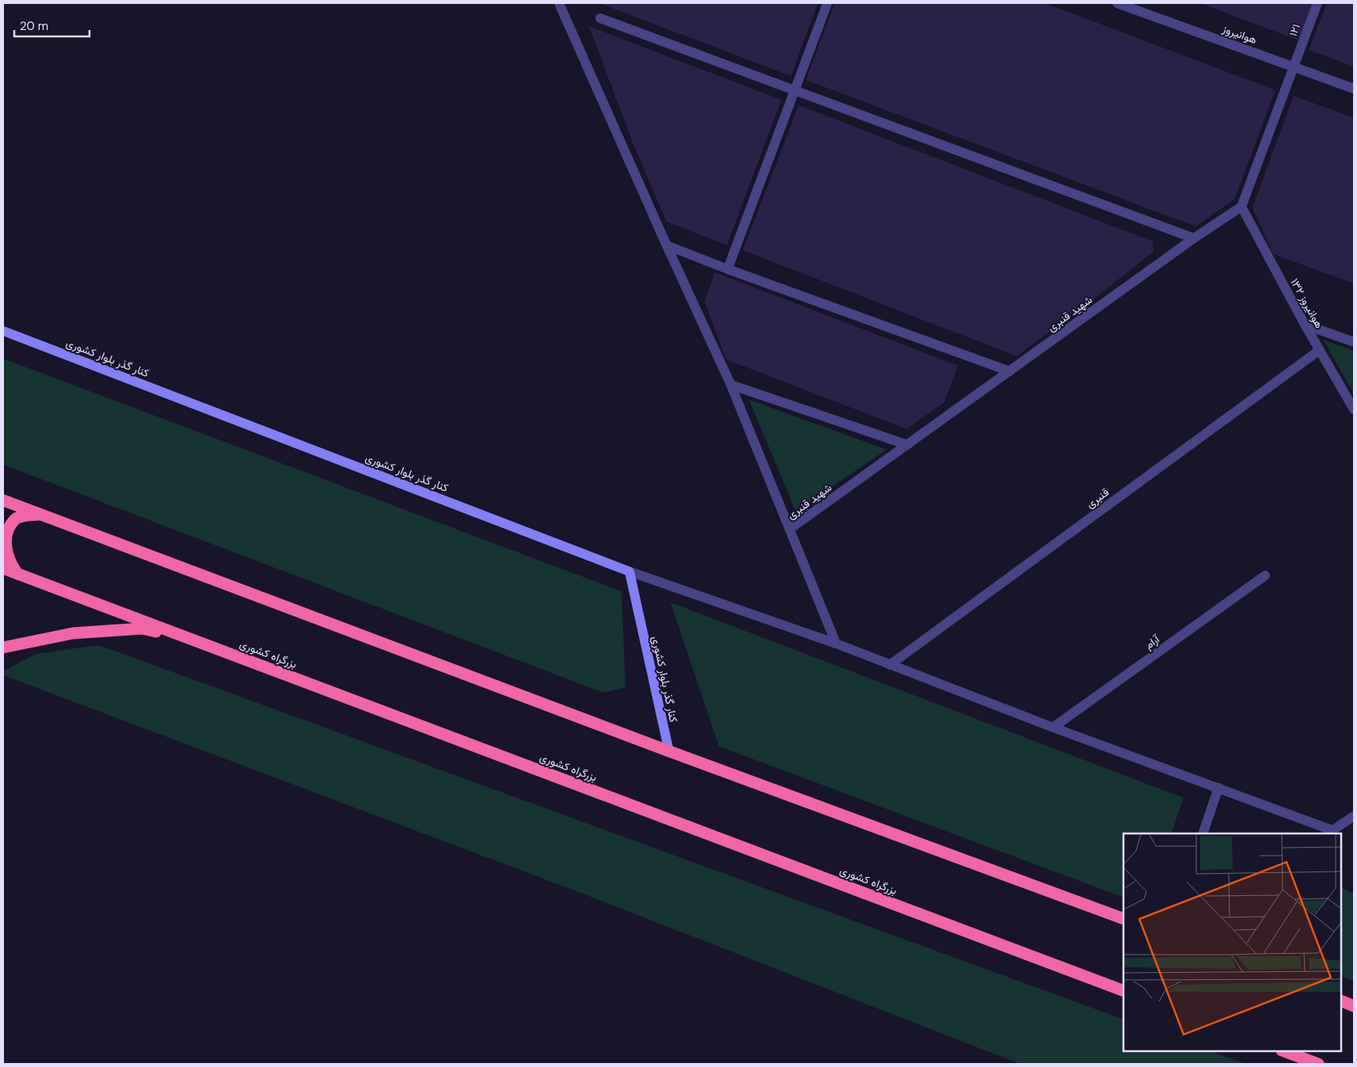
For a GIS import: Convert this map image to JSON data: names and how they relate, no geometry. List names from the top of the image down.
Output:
{
  "streets": {
    "highway": ["بزرگراه کشوری"],
    "street": [
      "۱۲۱",
      "هوانیروز",
      "هوانیروز ۱۳۲",
      "شهید قنبری",
      "کنار گذر بلوار کشوری",
      "قنبری",
      "آرام"
    ]
  },
  "crossings": [
    ["۱۲۱", "هوانیروز"],
    ["هوانیروز ۱۳۲", "شهید قنبری"],
    ["هوانیروز ۱۳۲", "قنبری"]
  ],
  "scale_bar": "20 m"
}
